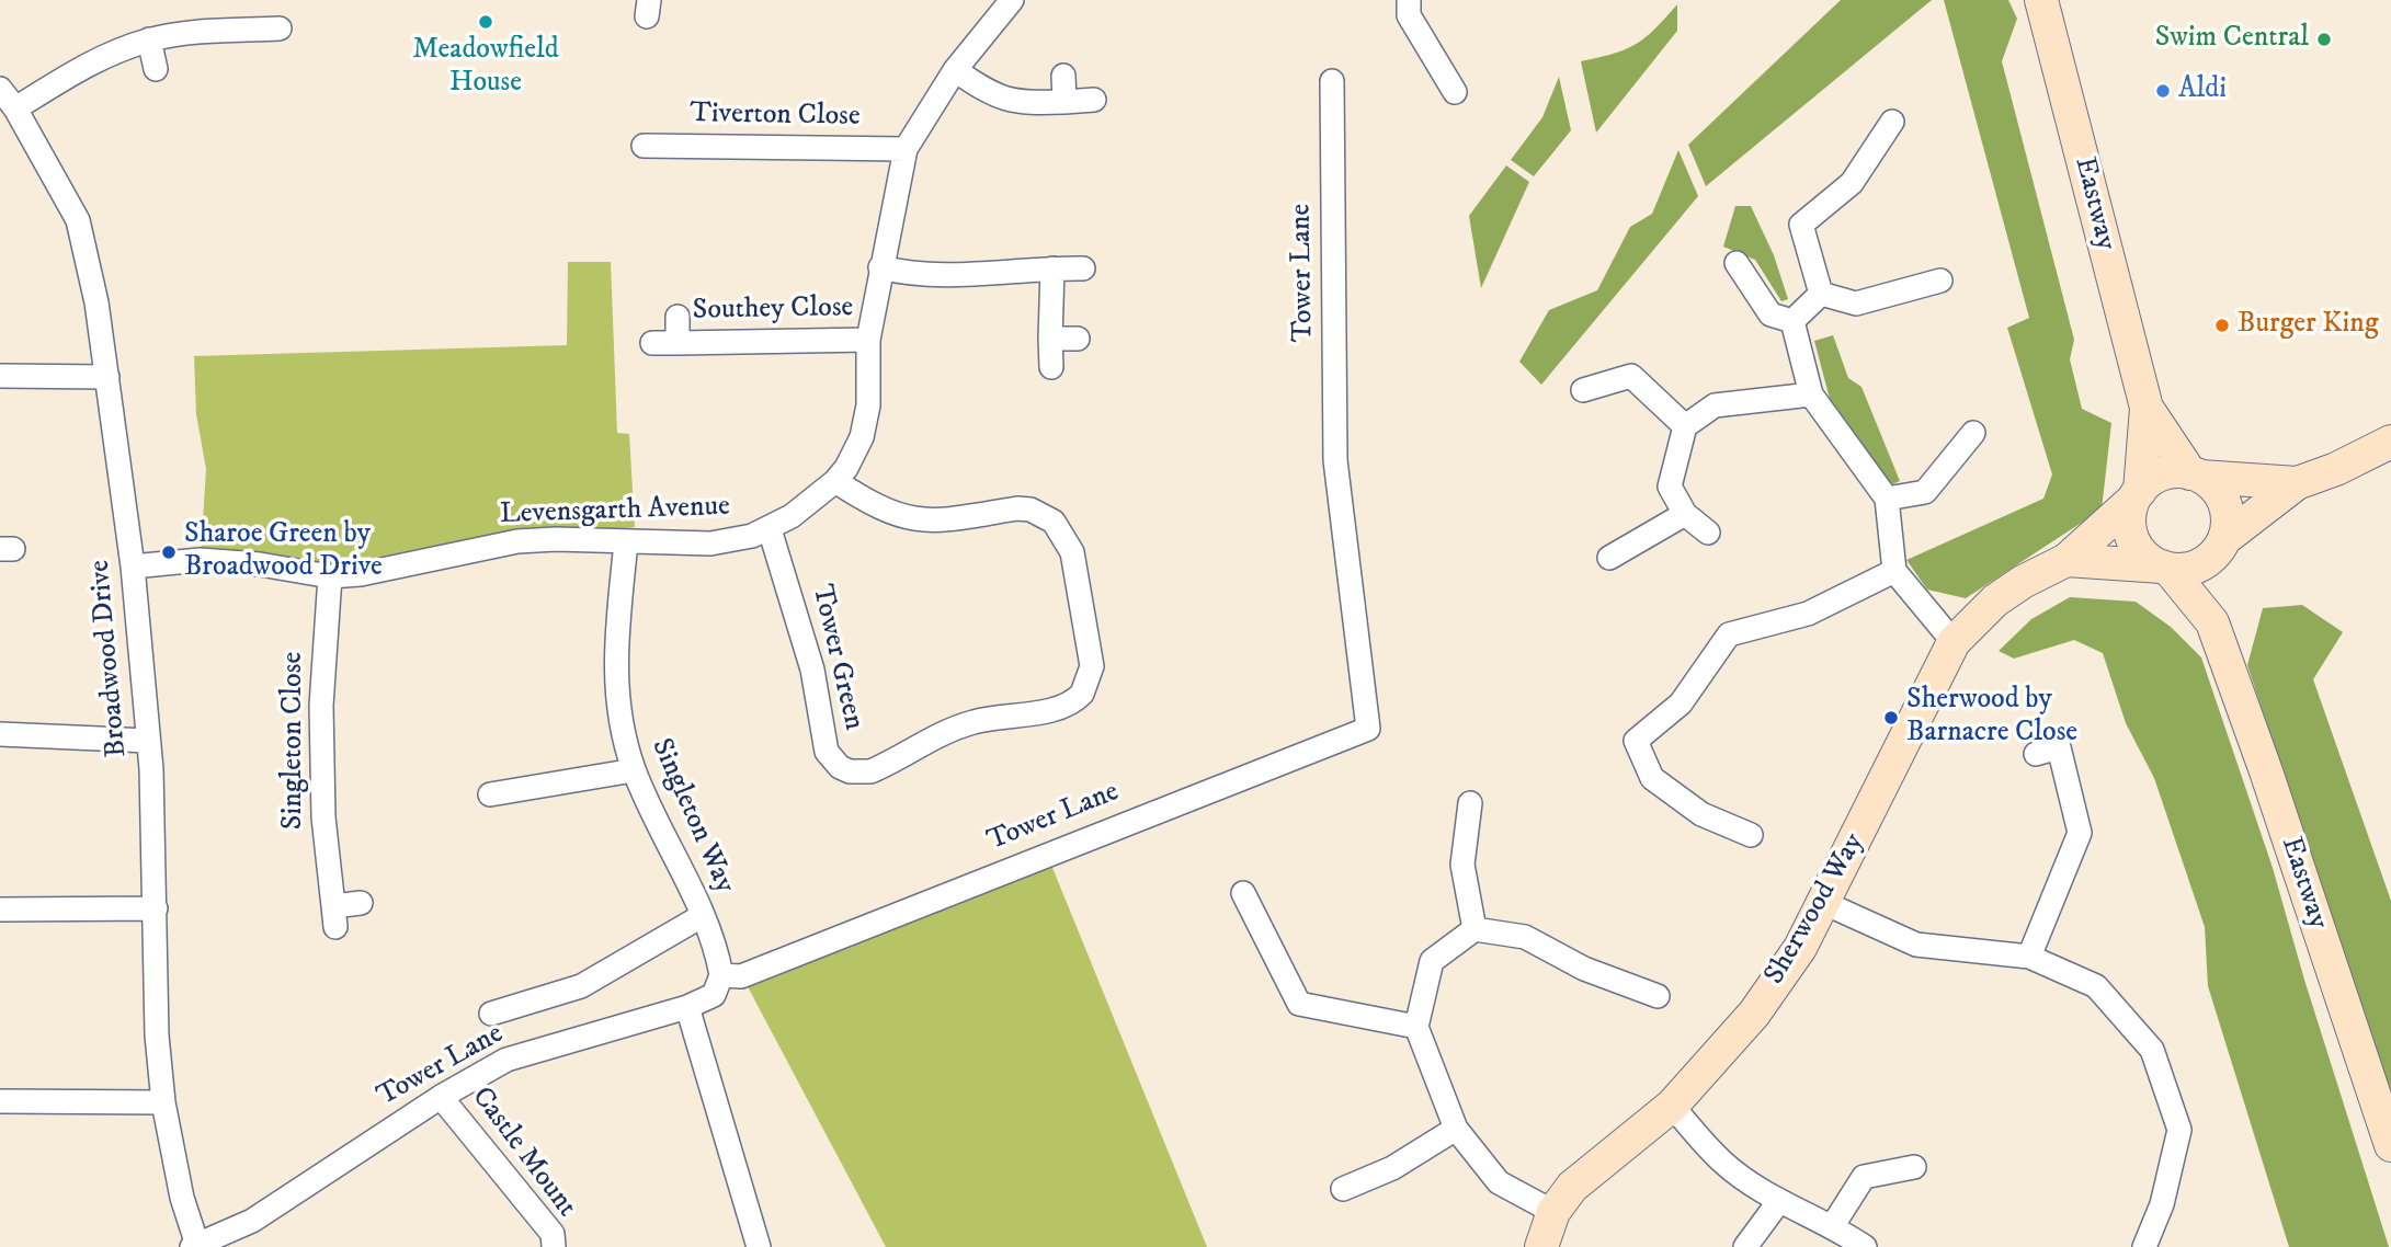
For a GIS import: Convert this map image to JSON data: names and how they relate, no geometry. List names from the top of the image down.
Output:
{
  "streets": {
    "main road": ["Eastway", "Sherwood Way"],
    "street": [
      "Tiverton Close",
      "Tower Lane",
      "Southey Close",
      "Levensgarth Avenue",
      "Tower Green",
      "Broadwood Drive",
      "Singleton Close",
      "Singleton Way",
      "Castle Mount"
    ]
  },
  "crossings": [
    ["Tiverton Close", "Levensgarth Avenue"],
    ["Eastway", "Sherwood Way"],
    ["Tower Lane", "Broadwood Drive"],
    ["Tower Lane", "Singleton Way"],
    ["Tower Lane", "Castle Mount"],
    ["Southey Close", "Levensgarth Avenue"],
    ["Levensgarth Avenue", "Tower Green"],
    ["Levensgarth Avenue", "Broadwood Drive"],
    ["Levensgarth Avenue", "Singleton Close"],
    ["Levensgarth Avenue", "Singleton Way"]
  ],
  "places": [
    "Meadowfield House",
    "Swim Central",
    "Aldi",
    "Burger King",
    "Sharoe Green by Broadwood Drive",
    "Sherwood by Barnacre Close"
  ]
}
